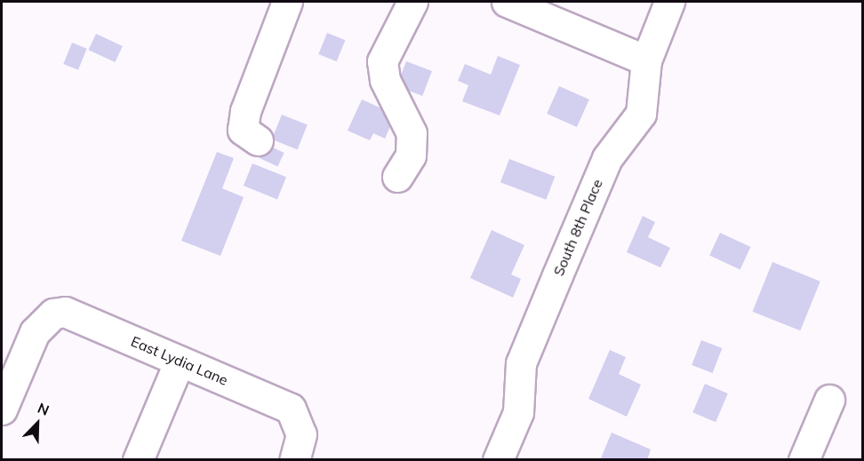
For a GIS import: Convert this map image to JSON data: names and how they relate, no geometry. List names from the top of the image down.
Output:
{
  "streets": {
    "street": ["South 8th Place", "East Lydia Lane"]
  },
  "north": "top right"
}
